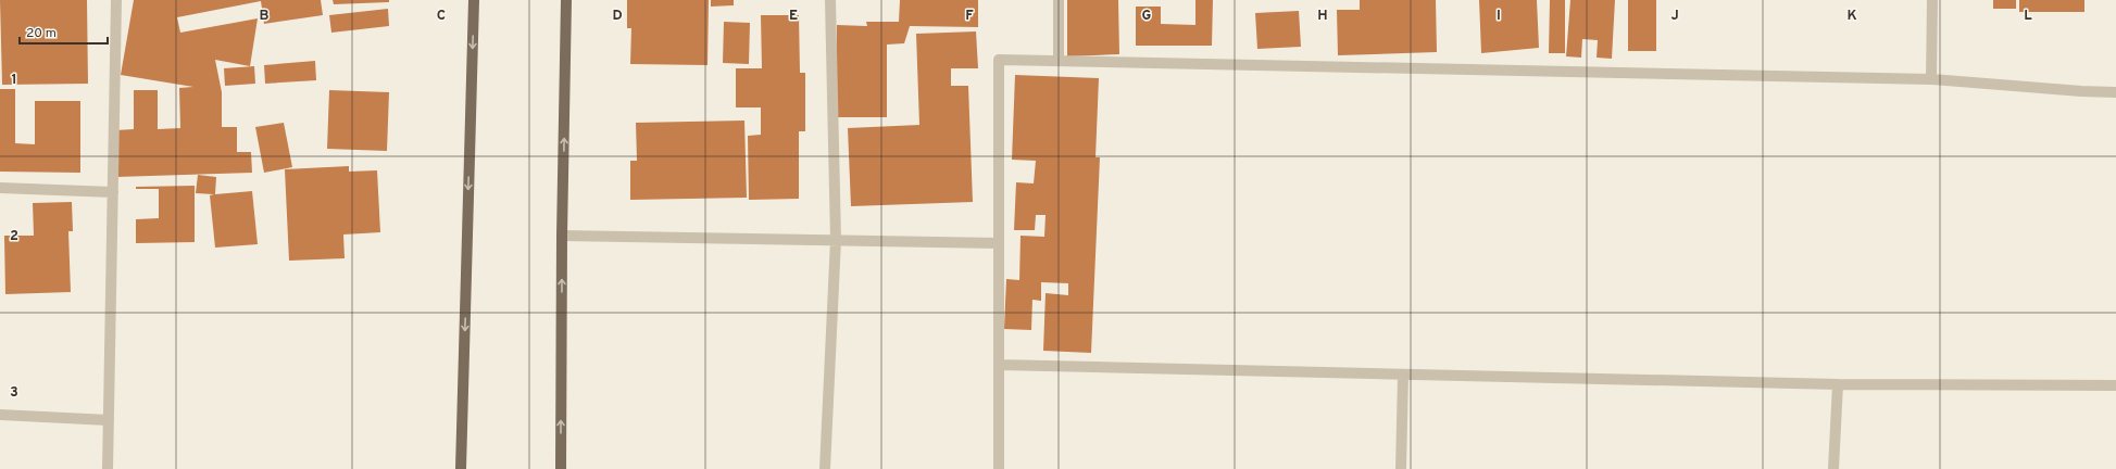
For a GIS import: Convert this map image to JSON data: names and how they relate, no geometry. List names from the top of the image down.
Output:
{
  "scale_bar": "20 m",
  "grid": {
    "columns": [
      "B",
      "C",
      "D",
      "E",
      "F",
      "G",
      "H",
      "I",
      "J",
      "K",
      "L"
    ],
    "rows": ["1", "2", "3"]
  }
}
